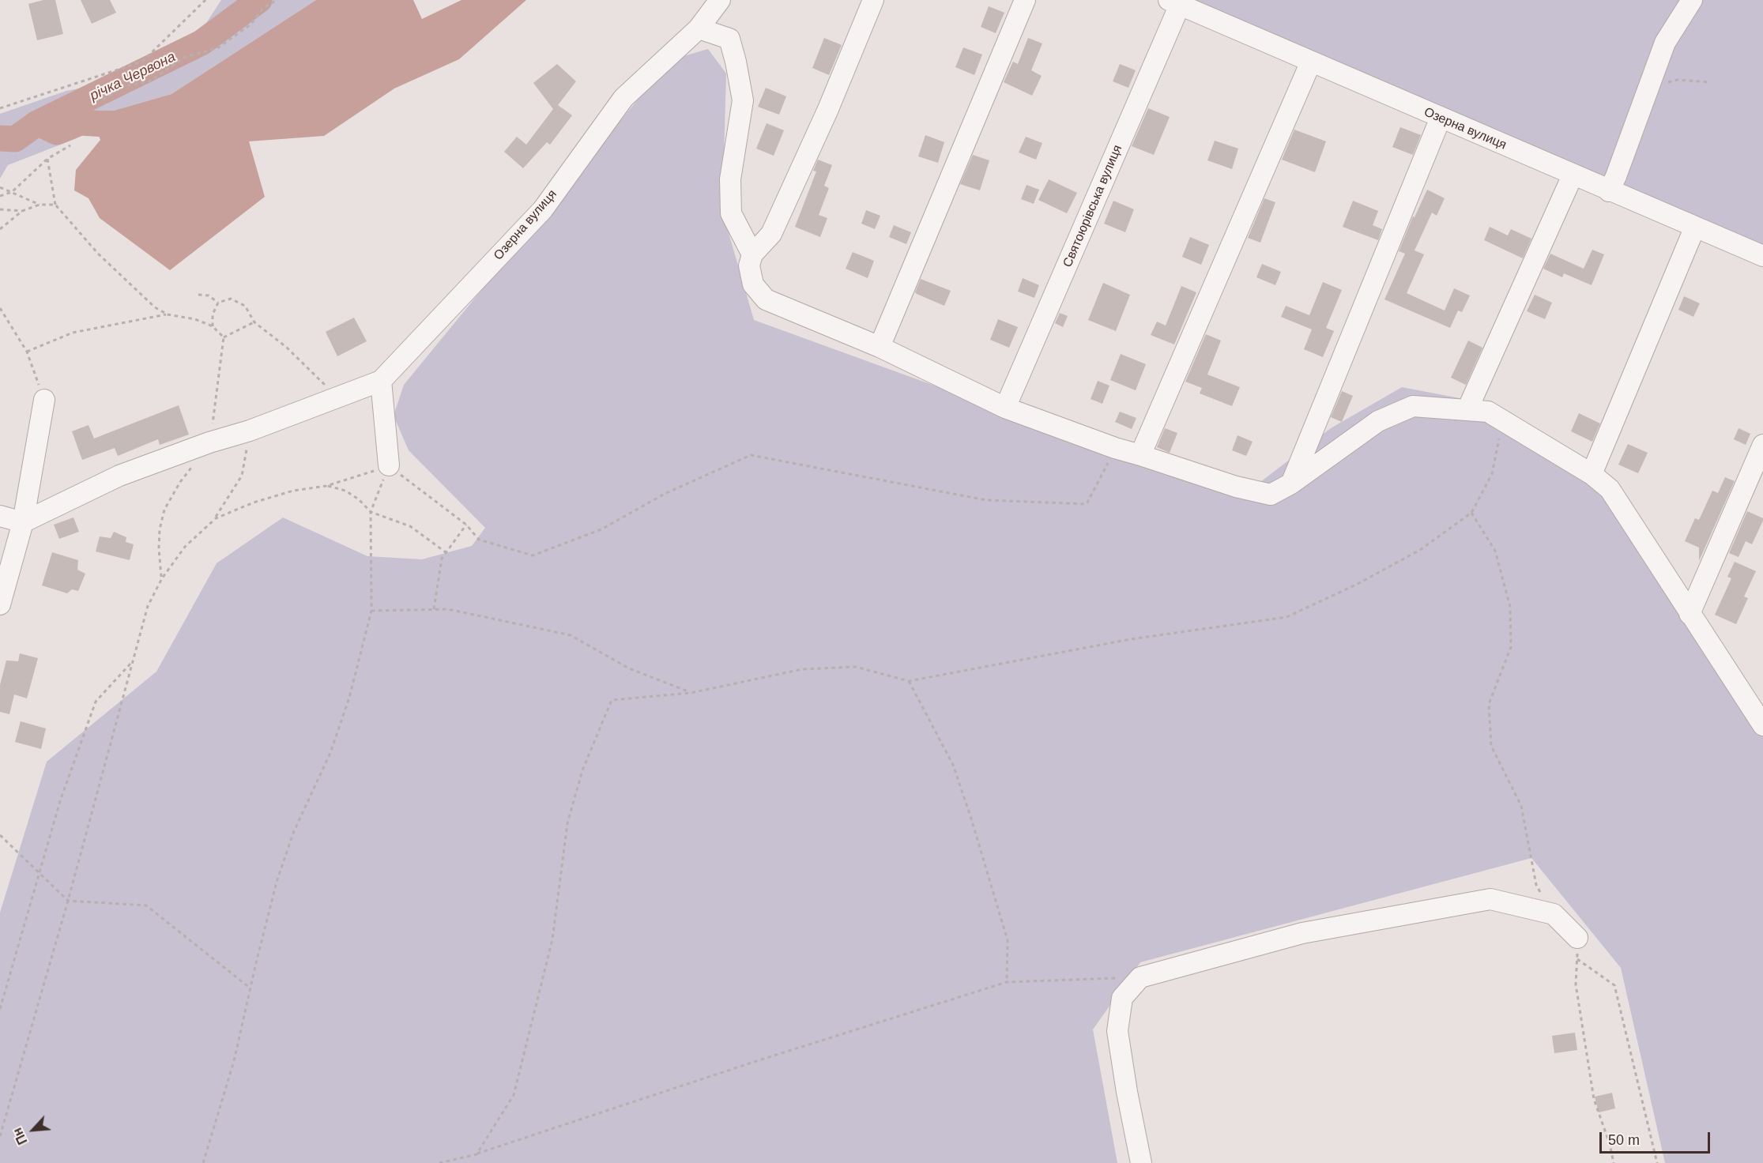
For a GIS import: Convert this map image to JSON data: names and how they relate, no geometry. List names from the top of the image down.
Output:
{
  "streets": {
    "street": ["Озерна вулиця", "Святоюрівська вулиця"]
  },
  "crossings": [
    ["Озерна вулиця", "Святоюрівська вулиця"]
  ],
  "water": ["річка Червона"],
  "scale_bar": "50 m",
  "north": "bottom left"
}
